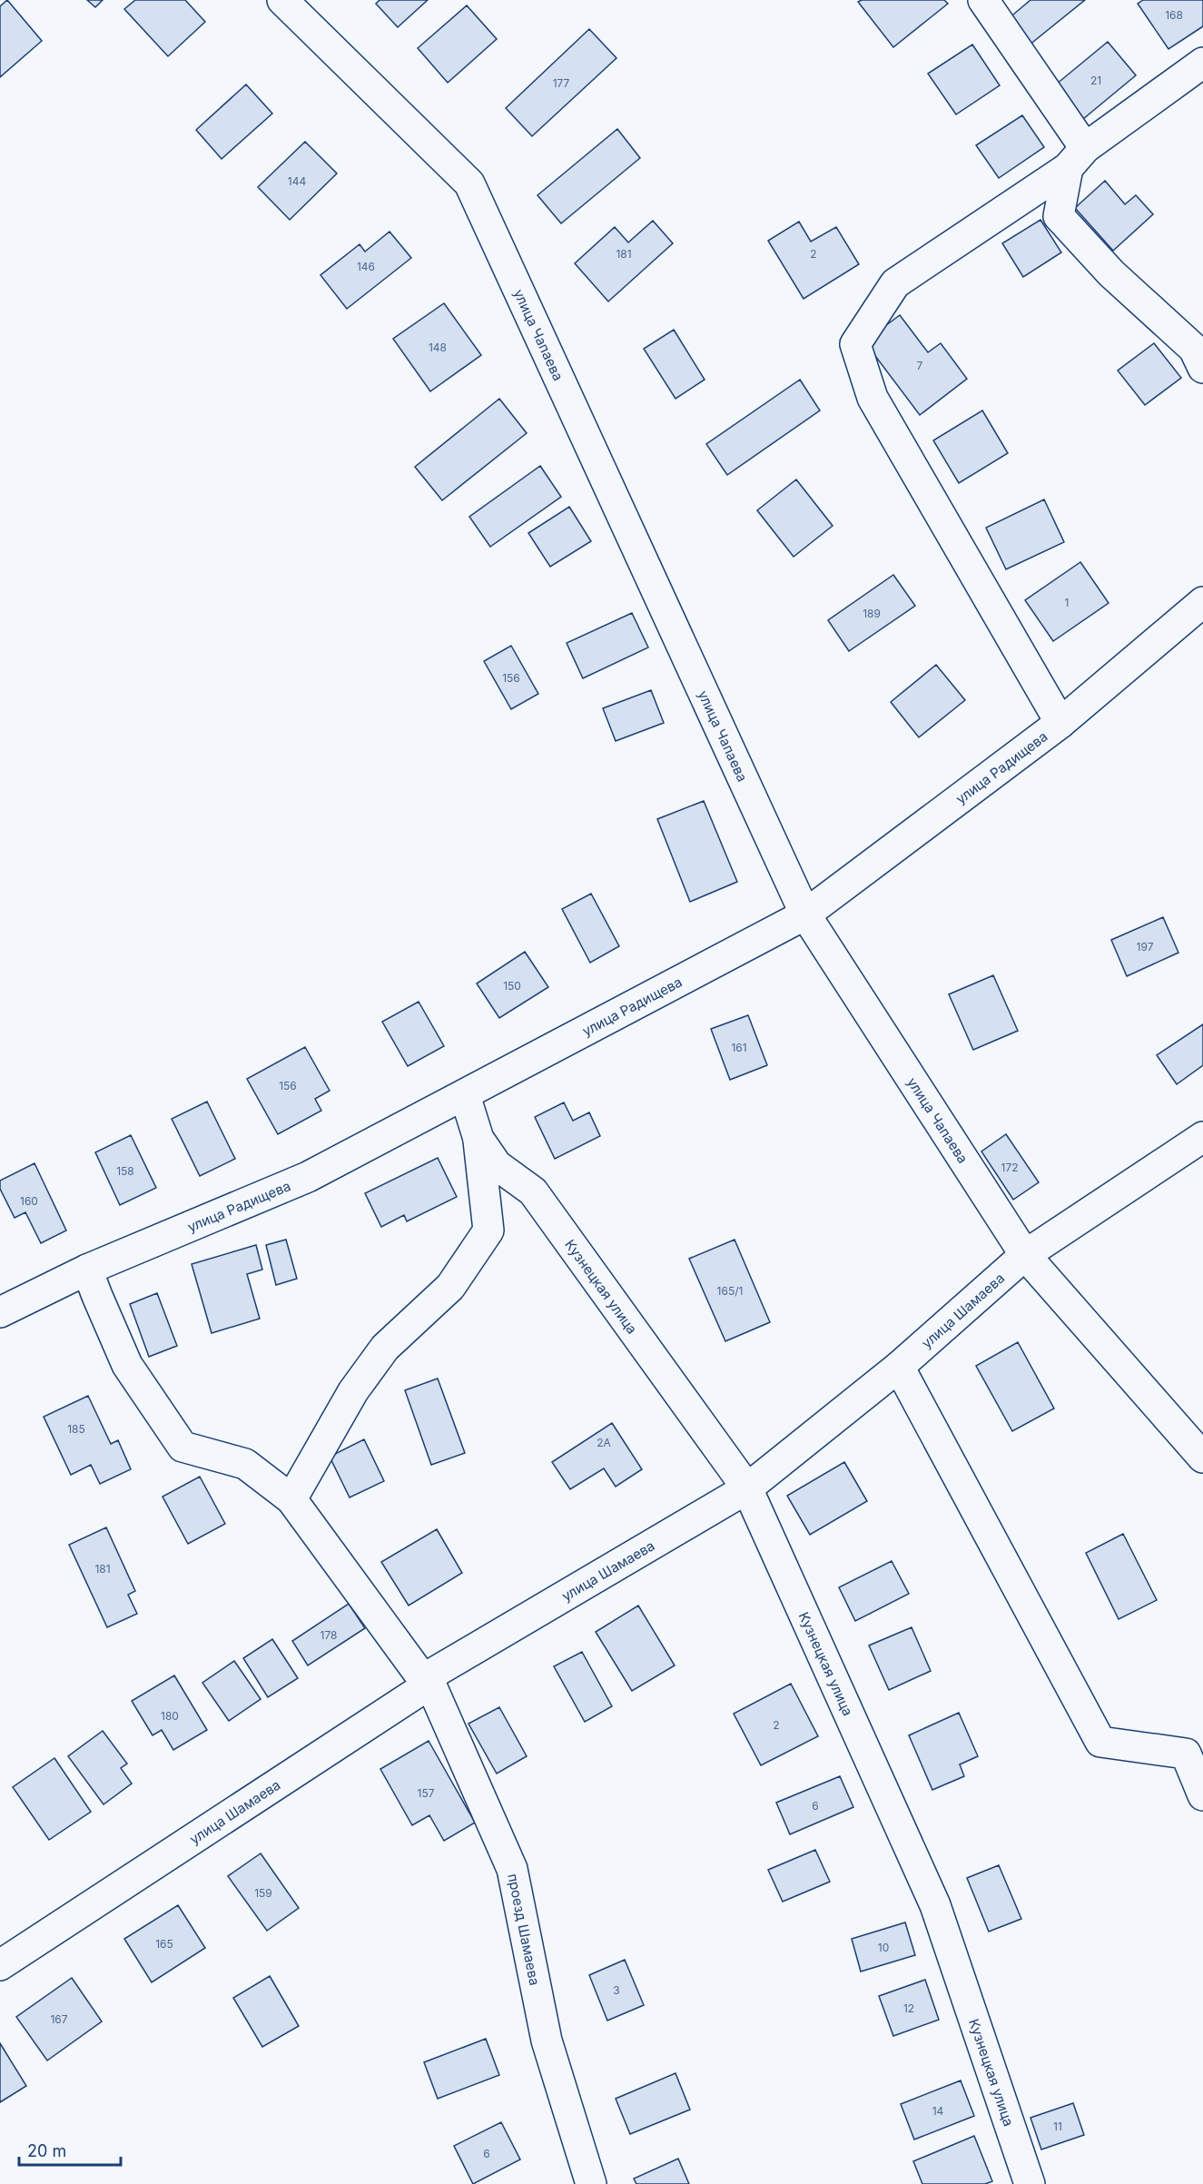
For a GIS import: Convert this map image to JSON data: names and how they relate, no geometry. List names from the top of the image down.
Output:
{
  "streets": {
    "street": [
      "улица Чапаева",
      "улица Радищева",
      "Кузнецкая улица",
      "улица Шамаева",
      "проезд Шамаева"
    ]
  },
  "crossings": [
    ["улица Чапаева", "улица Радищева"],
    ["улица Чапаева", "улица Шамаева"],
    ["улица Радищева", "проезд Шамаева"],
    ["Кузнецкая улица", "улица Шамаева"],
    ["улица Шамаева", "проезд Шамаева"]
  ],
  "house_numbers": [
    "168",
    "21",
    "177",
    "144",
    "181",
    "2",
    "146",
    "148",
    "7",
    "1",
    "189",
    "156",
    "197",
    "150",
    "161",
    "156",
    "172",
    "158",
    "160",
    "165/1",
    "185",
    "2А",
    "181",
    "178",
    "180",
    "2",
    "157",
    "6",
    "159",
    "165",
    "10",
    "3",
    "12",
    "167",
    "14",
    "11",
    "6"
  ],
  "scale_bar": "20 m"
}
